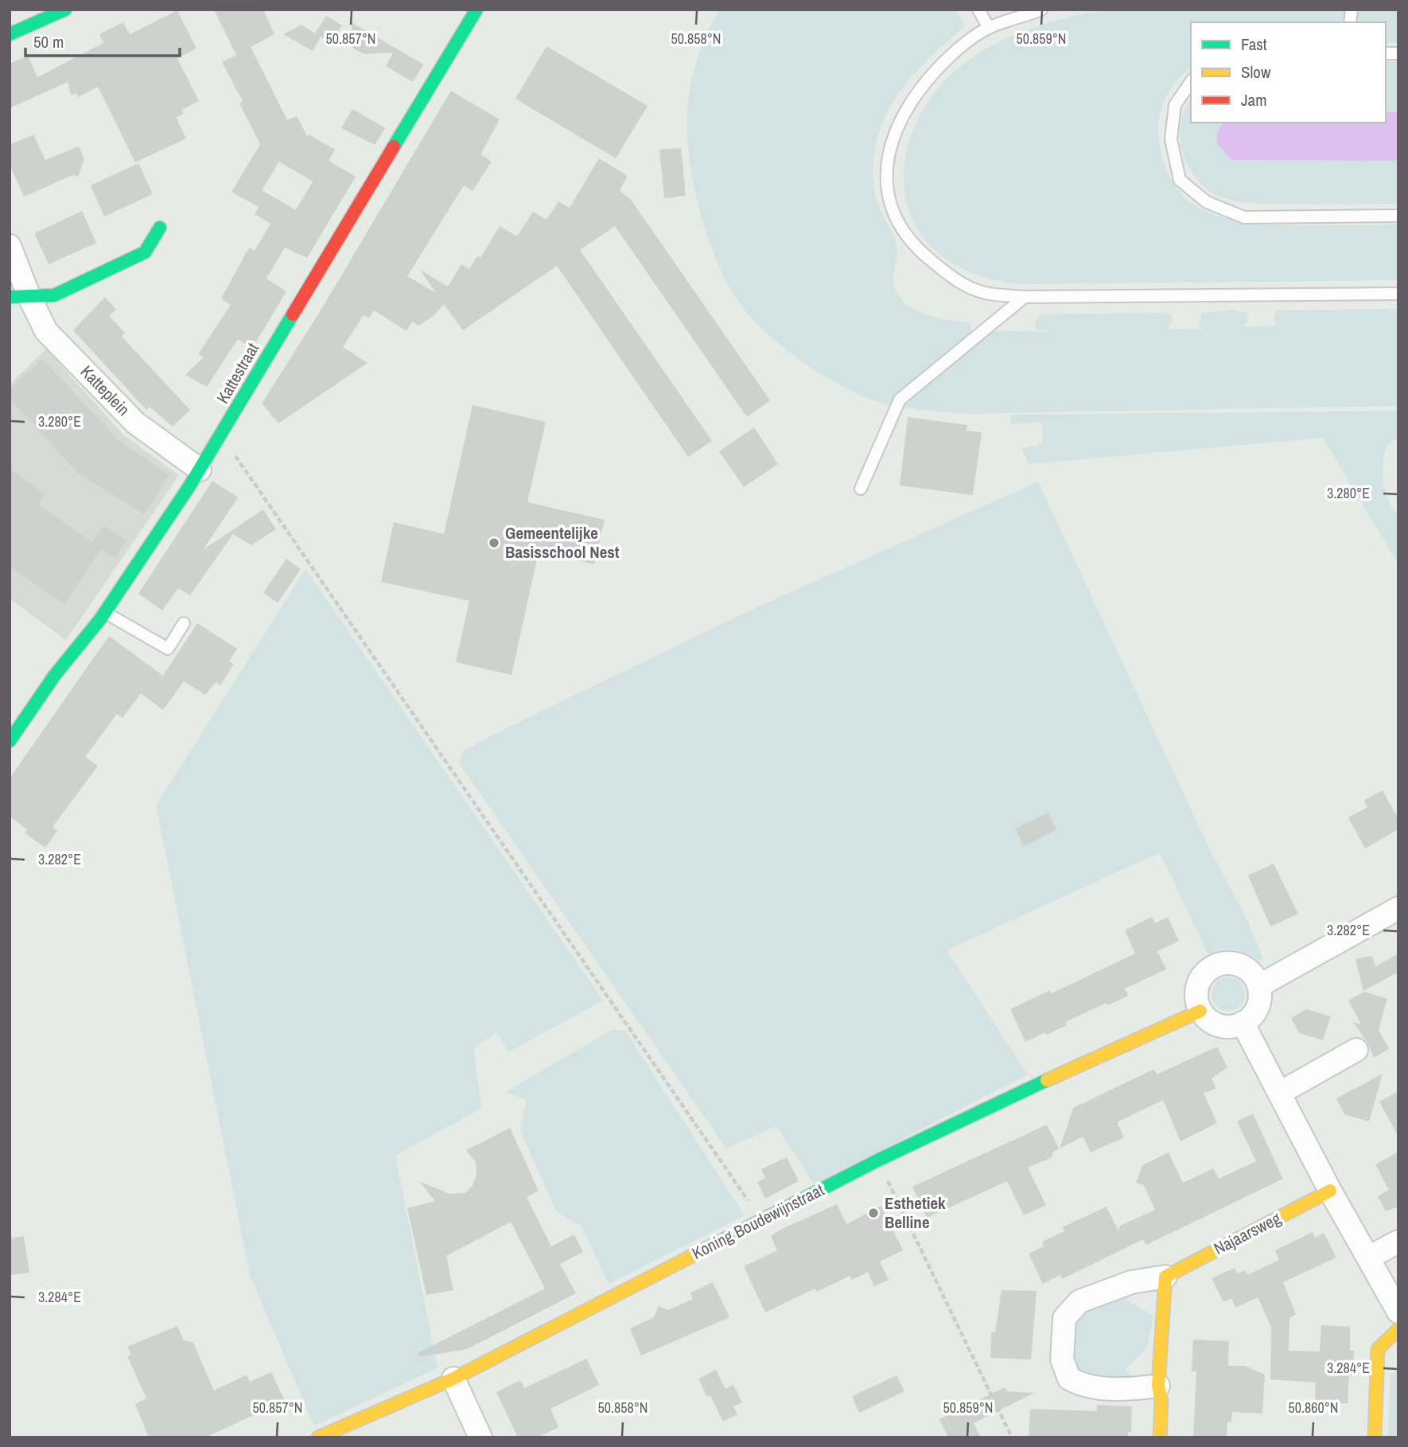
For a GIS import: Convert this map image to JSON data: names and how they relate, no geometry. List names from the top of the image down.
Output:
{
  "streets": {
    "street": [
      "Kattestraat",
      "Katteplein",
      "Koning Boudewijnstraat",
      "Najaarsweg"
    ]
  },
  "crossings": [
    ["Kattestraat", "Katteplein"]
  ],
  "places": ["Gemeentelijke Basisschool Nest", "Esthetiek Belline"],
  "legend": ["Fast", "Slow", "Jam"],
  "scale_bar": "50 m",
  "coordinates": [
    "50.857°N",
    "50.858°N",
    "50.859°N",
    "3.280°E",
    "3.282°E",
    "3.284°E",
    "50.860°N"
  ]
}
